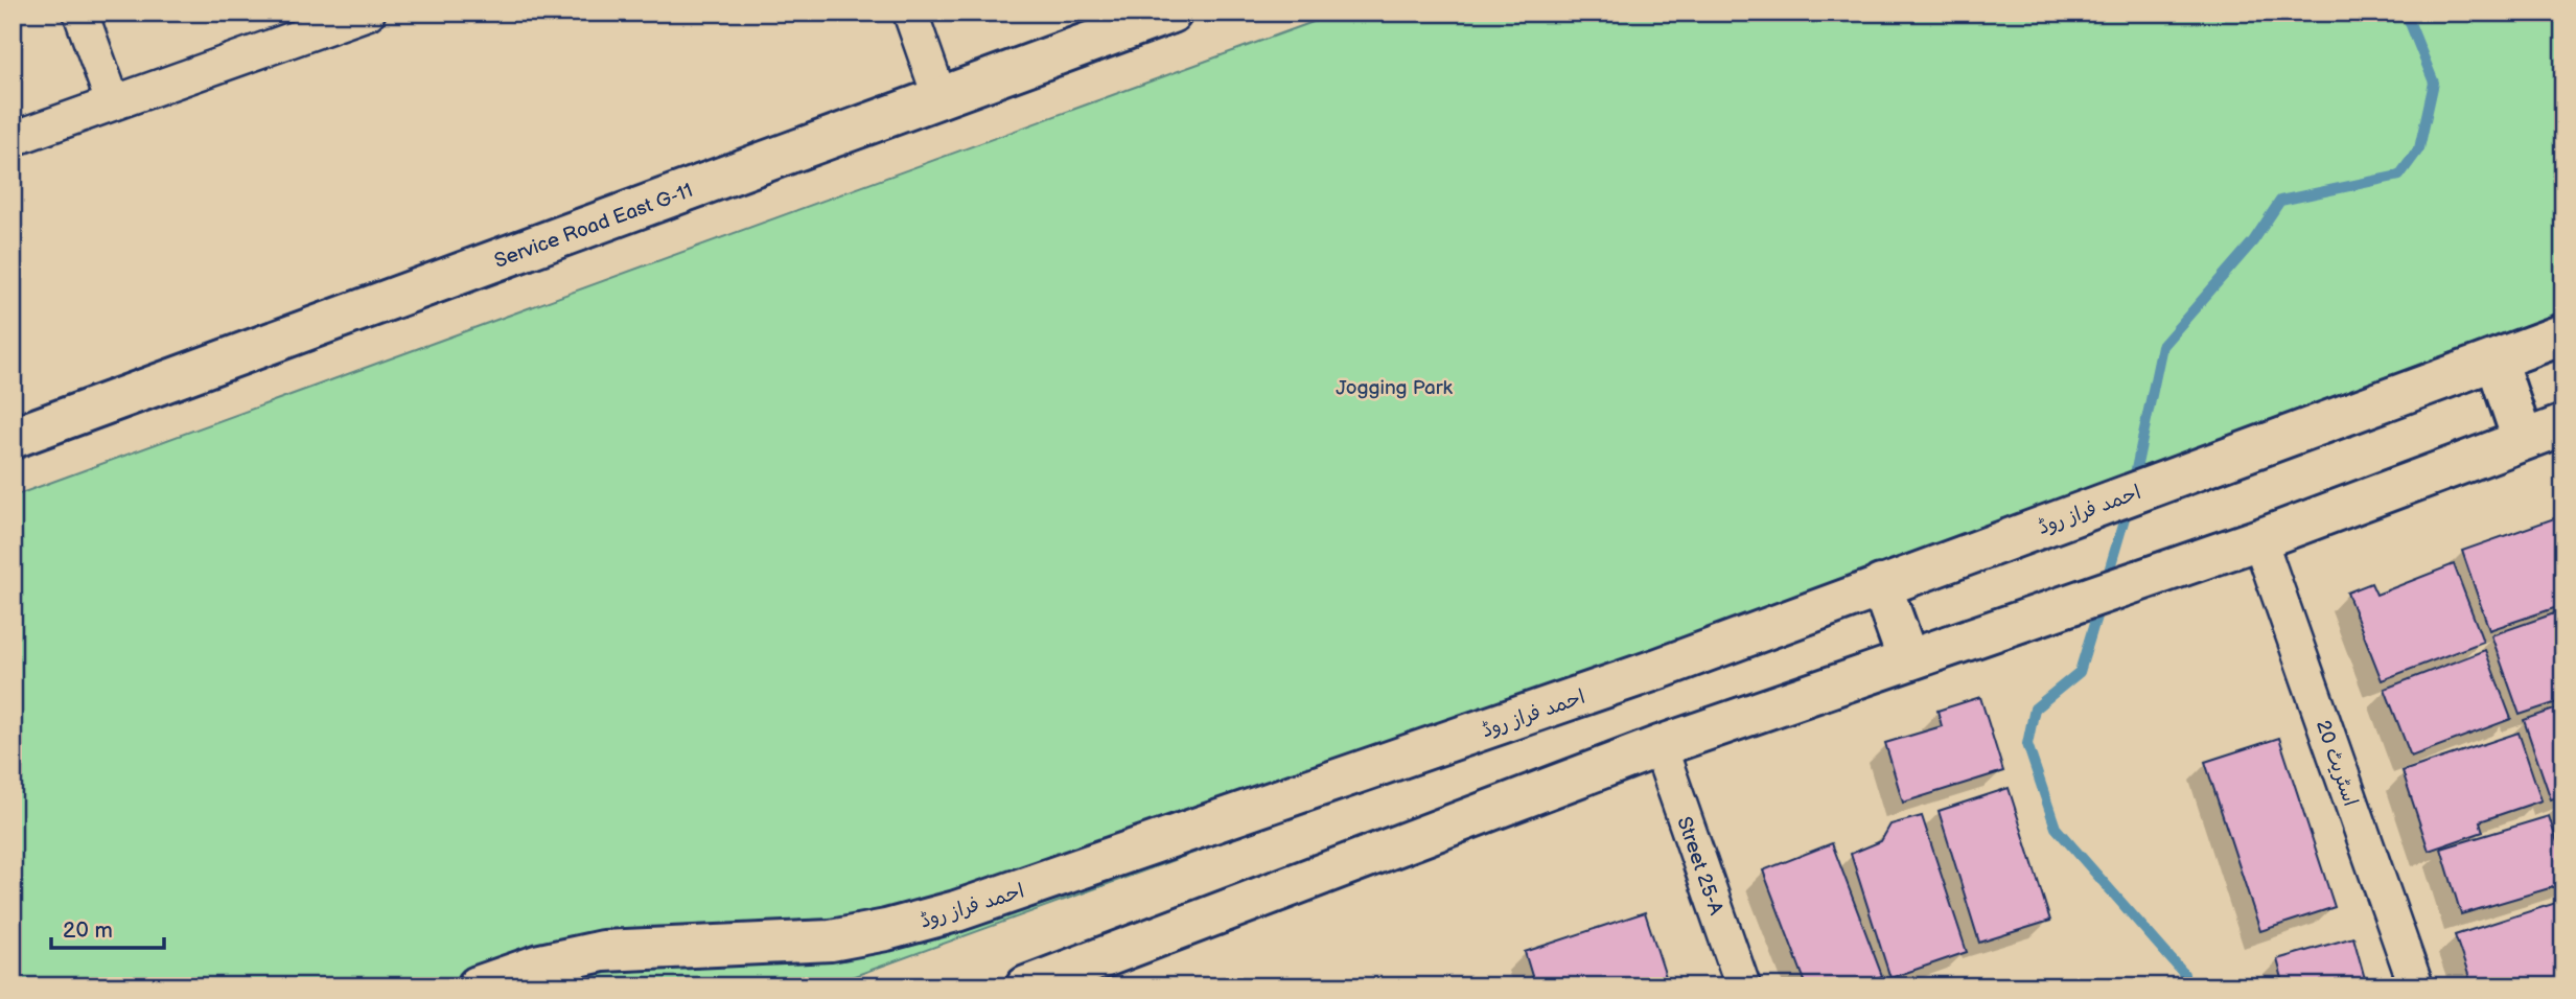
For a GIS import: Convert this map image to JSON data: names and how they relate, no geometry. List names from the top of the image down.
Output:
{
  "streets": {
    "main road": ["Service Road East G-11", "احمد فراز روڈ"],
    "street": ["اسٹریٹ 20", "Street 25-A"]
  },
  "parks": ["Jogging Park"],
  "scale_bar": "20 m"
}
